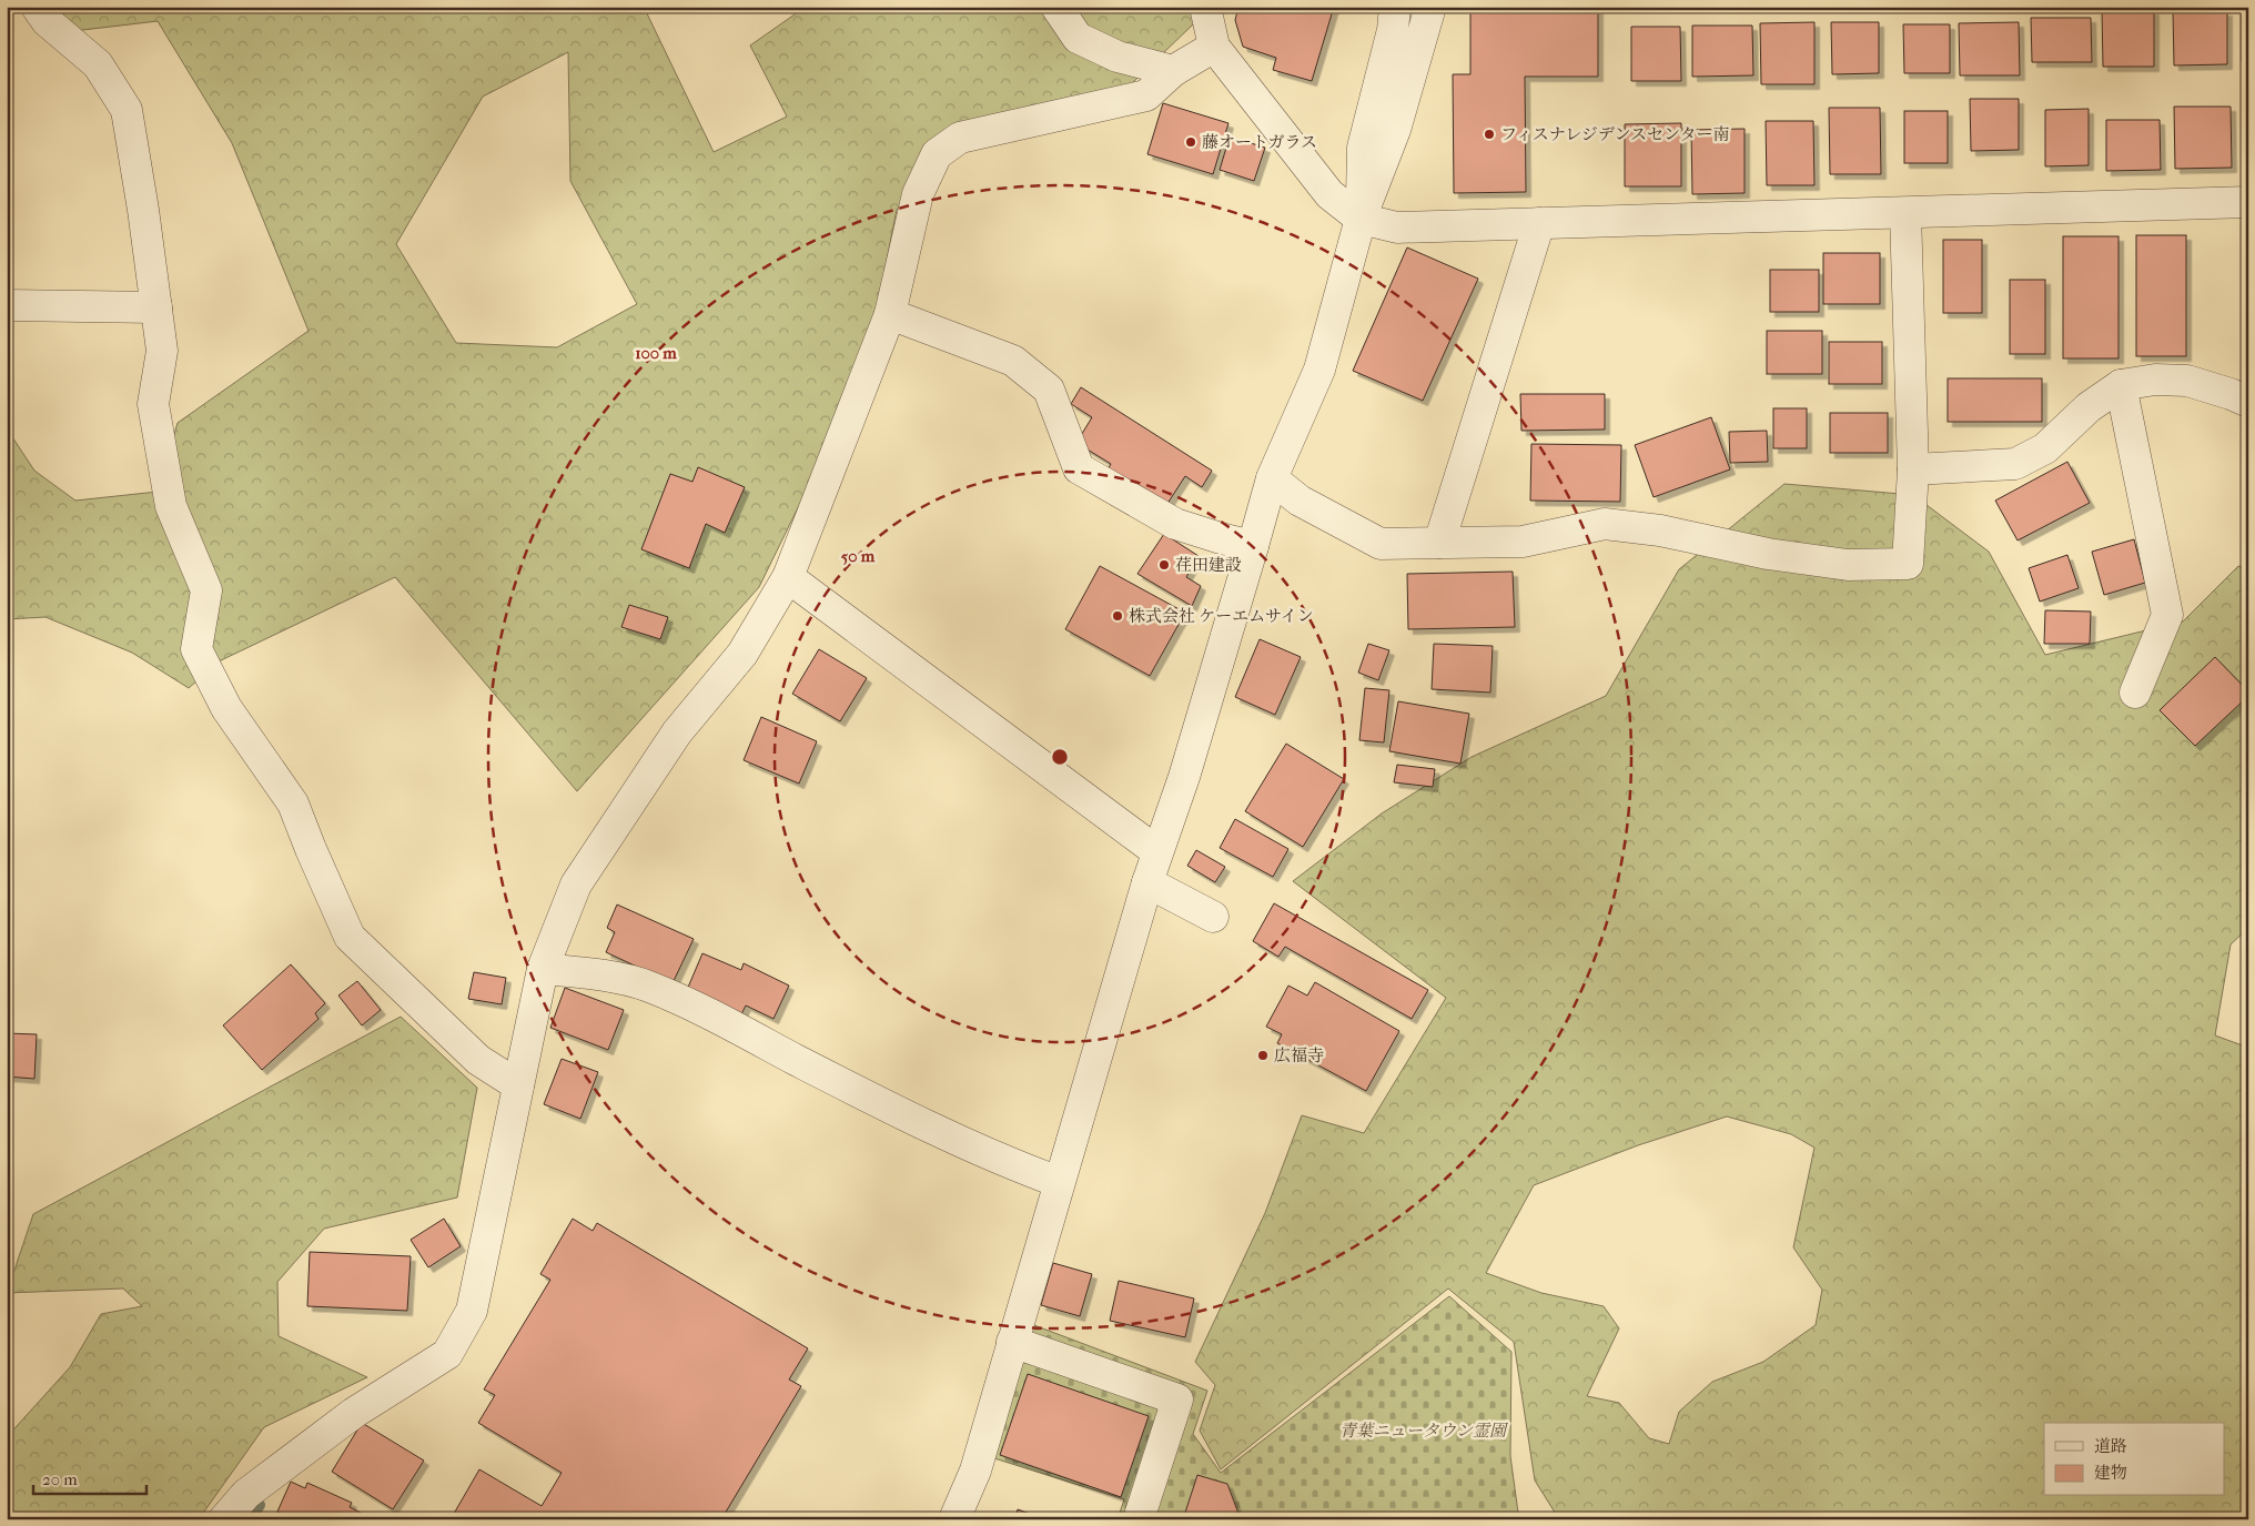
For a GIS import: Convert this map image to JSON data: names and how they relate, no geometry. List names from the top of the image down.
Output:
{
  "parks": ["青葉ニュータウン霊園"],
  "places": [
    "フィスナレジデンスセンター南",
    "藤オートガラス",
    "荏田建設",
    "株式会社 ケーエムサイン",
    "広福寺"
  ],
  "legend": ["道路", "建物"],
  "scale_bar": "20 m",
  "rings": ["100 m", "50 m"]
}
